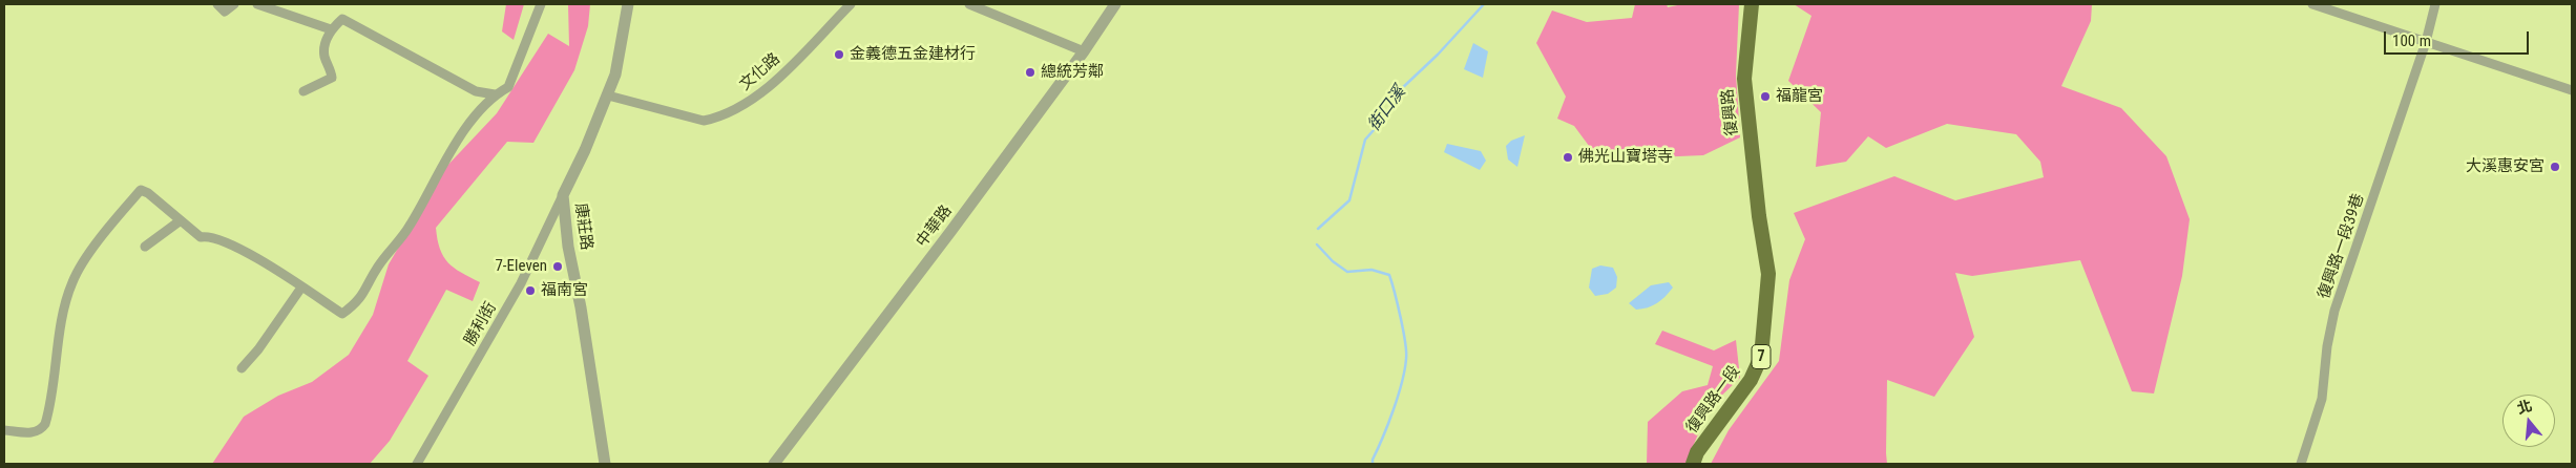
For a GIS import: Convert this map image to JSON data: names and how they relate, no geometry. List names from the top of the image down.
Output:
{
  "streets": {
    "main road": ["復興路", "7", "復興路一段"],
    "street": [
      "文化路",
      "康莊路",
      "中華路",
      "復興路一段39巷",
      "勝利街"
    ]
  },
  "crossings": [
    ["文化路", "康莊路"],
    ["復興路", "復興路一段"],
    ["康莊路", "勝利街"]
  ],
  "water": ["街口溪"],
  "places": [
    "金義德五金建材行",
    "總統芳鄰",
    "福龍宮",
    "佛光山寶塔寺",
    "大溪惠安宮",
    "7-Eleven",
    "福南宮"
  ],
  "scale_bar": "100 m",
  "north": "top"
}
